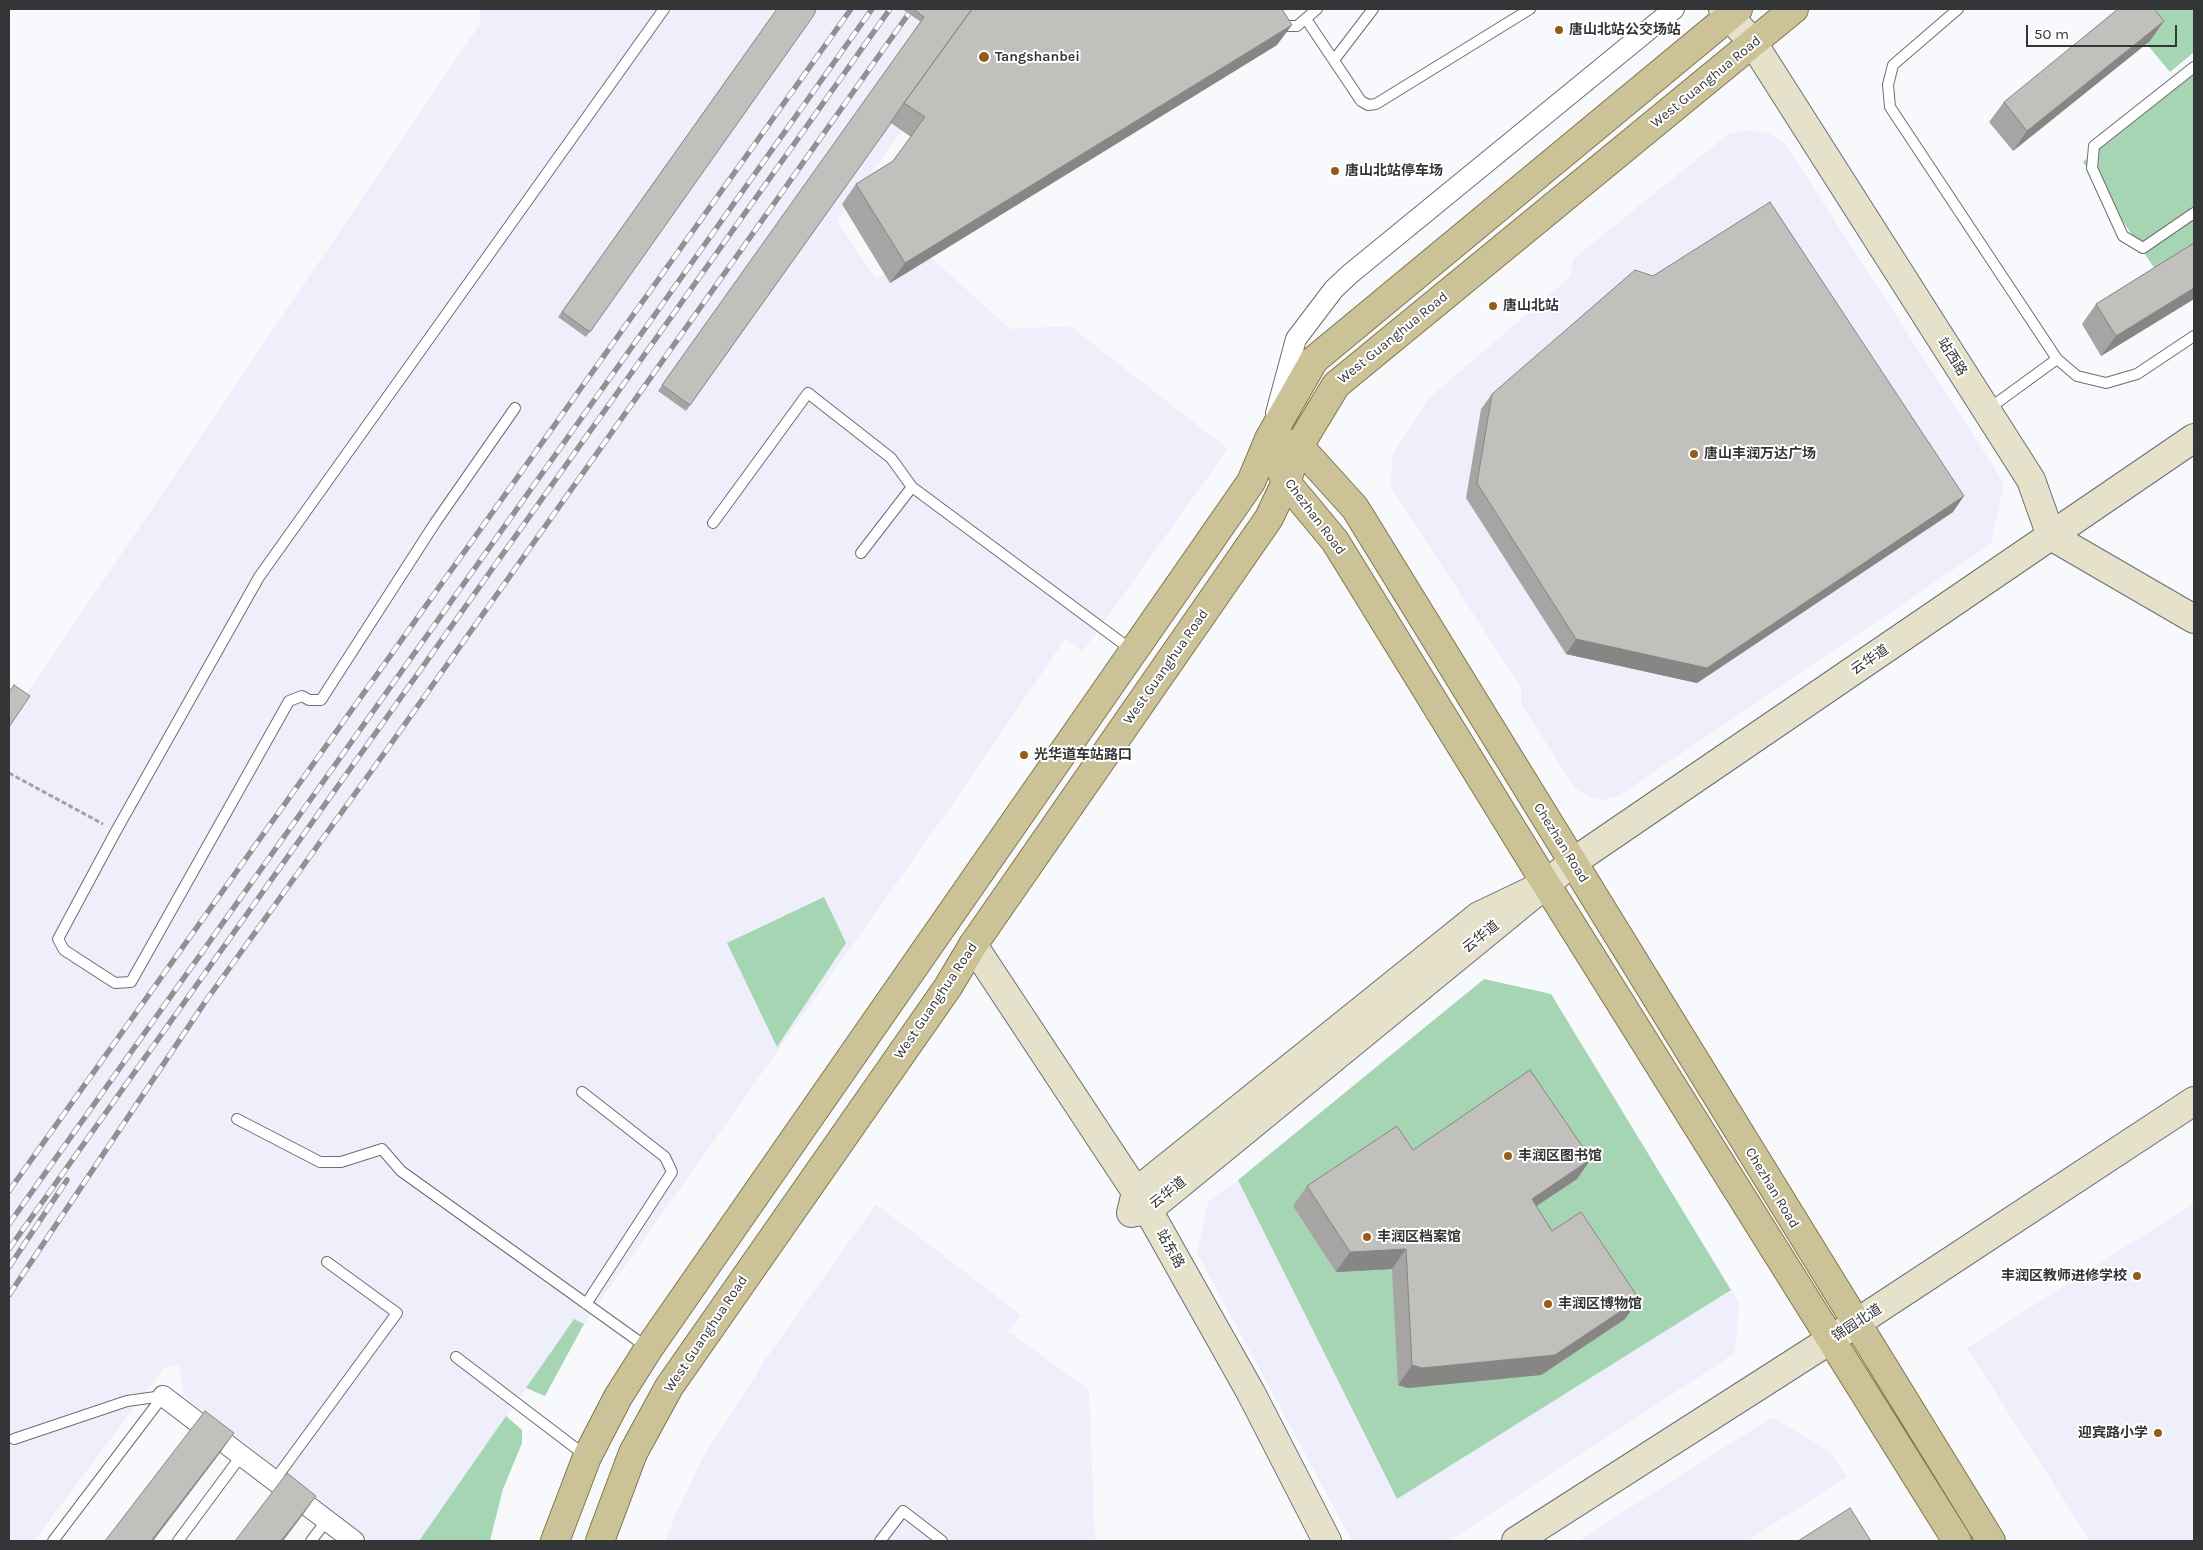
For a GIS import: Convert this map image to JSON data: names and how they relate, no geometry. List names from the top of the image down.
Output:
{
  "streets": {
    "main road": ["West Guanghua Road", "Chezhan Road"],
    "street": [
      "站西路",
      "云华道",
      "站东路",
      "锦园北道"
    ]
  },
  "crossings": [
    ["West Guanghua Road", "站西路"],
    ["West Guanghua Road", "Chezhan Road"],
    ["West Guanghua Road", "站东路"],
    ["站西路", "云华道"],
    ["Chezhan Road", "云华道"],
    ["Chezhan Road", "锦园北道"],
    ["云华道", "站东路"]
  ],
  "places": [
    "唐山北站公交场站",
    "Tangshanbei",
    "唐山北站停车场",
    "唐山北站",
    "唐山丰润万达广场",
    "光华道车站路口",
    "丰润区图书馆",
    "丰润区档案馆",
    "丰润区教师进修学校",
    "丰润区博物馆",
    "迎宾路小学"
  ],
  "scale_bar": "50 m"
}
